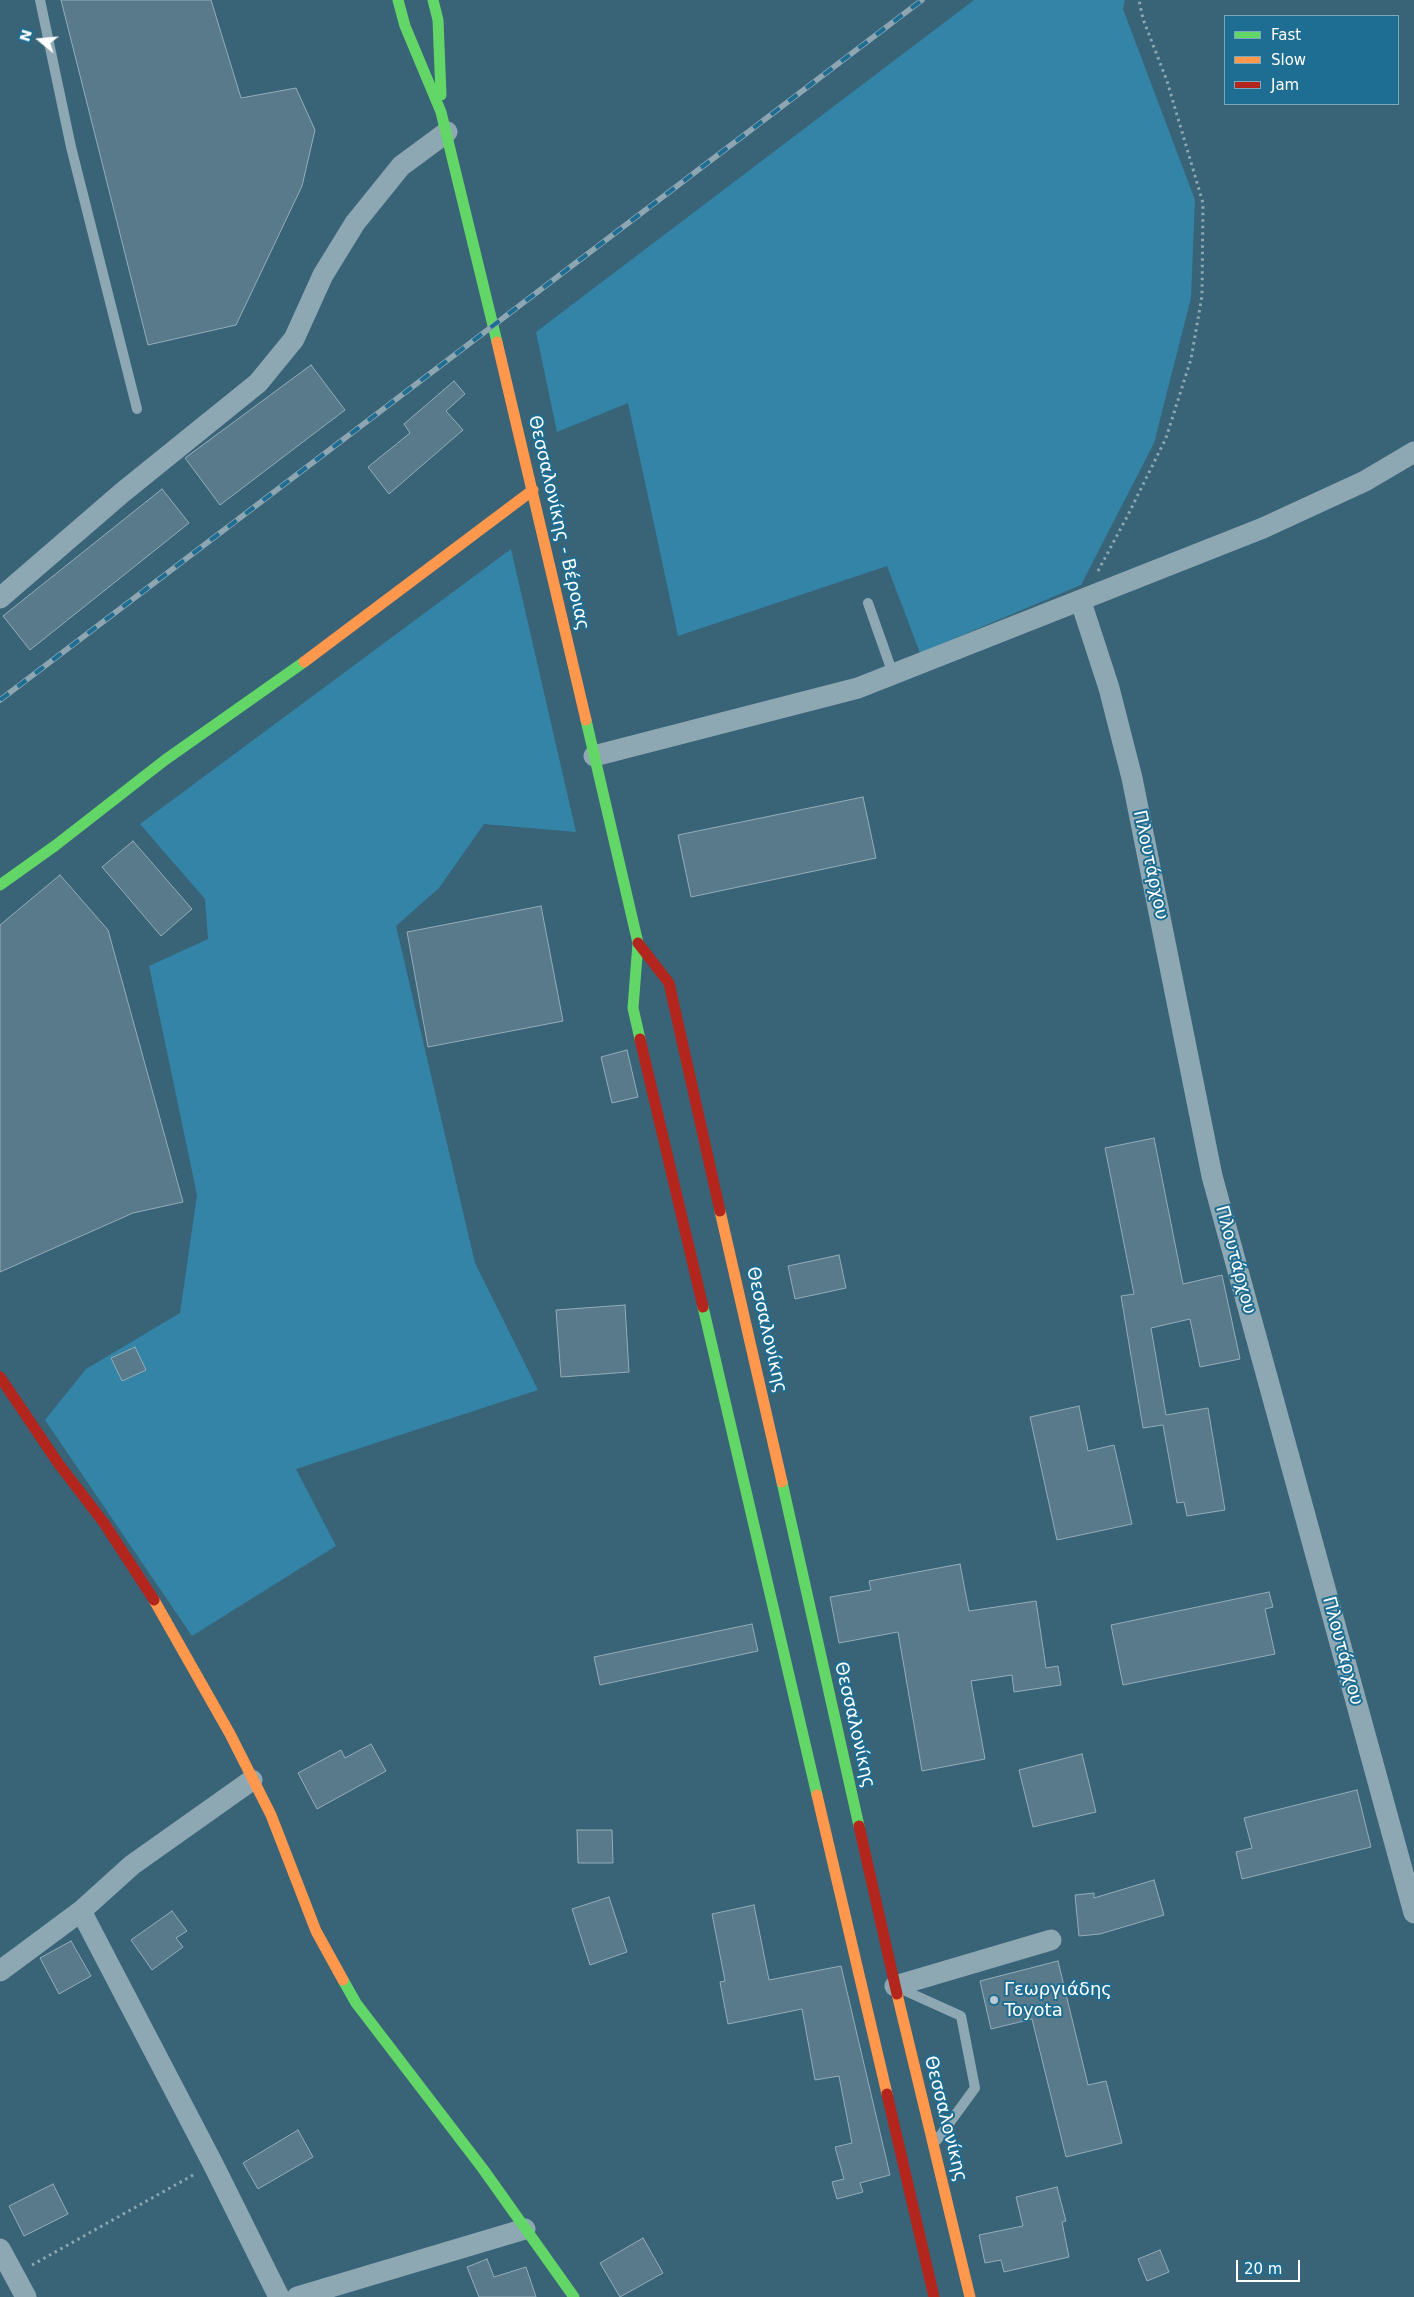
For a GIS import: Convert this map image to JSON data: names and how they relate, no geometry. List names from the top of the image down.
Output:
{
  "streets": {
    "main road": ["Θεσσαλονίκης - Βέροιας", "Θεσσαλονίκης"],
    "street": ["Πλουτάρχου"]
  },
  "crossings": [
    ["Θεσσαλονίκης - Βέροιας", "Θεσσαλονίκης"]
  ],
  "places": ["Γεωργιάδης Toyota"],
  "legend": ["Fast", "Slow", "Jam"],
  "scale_bar": "20 m",
  "north": "left"
}
